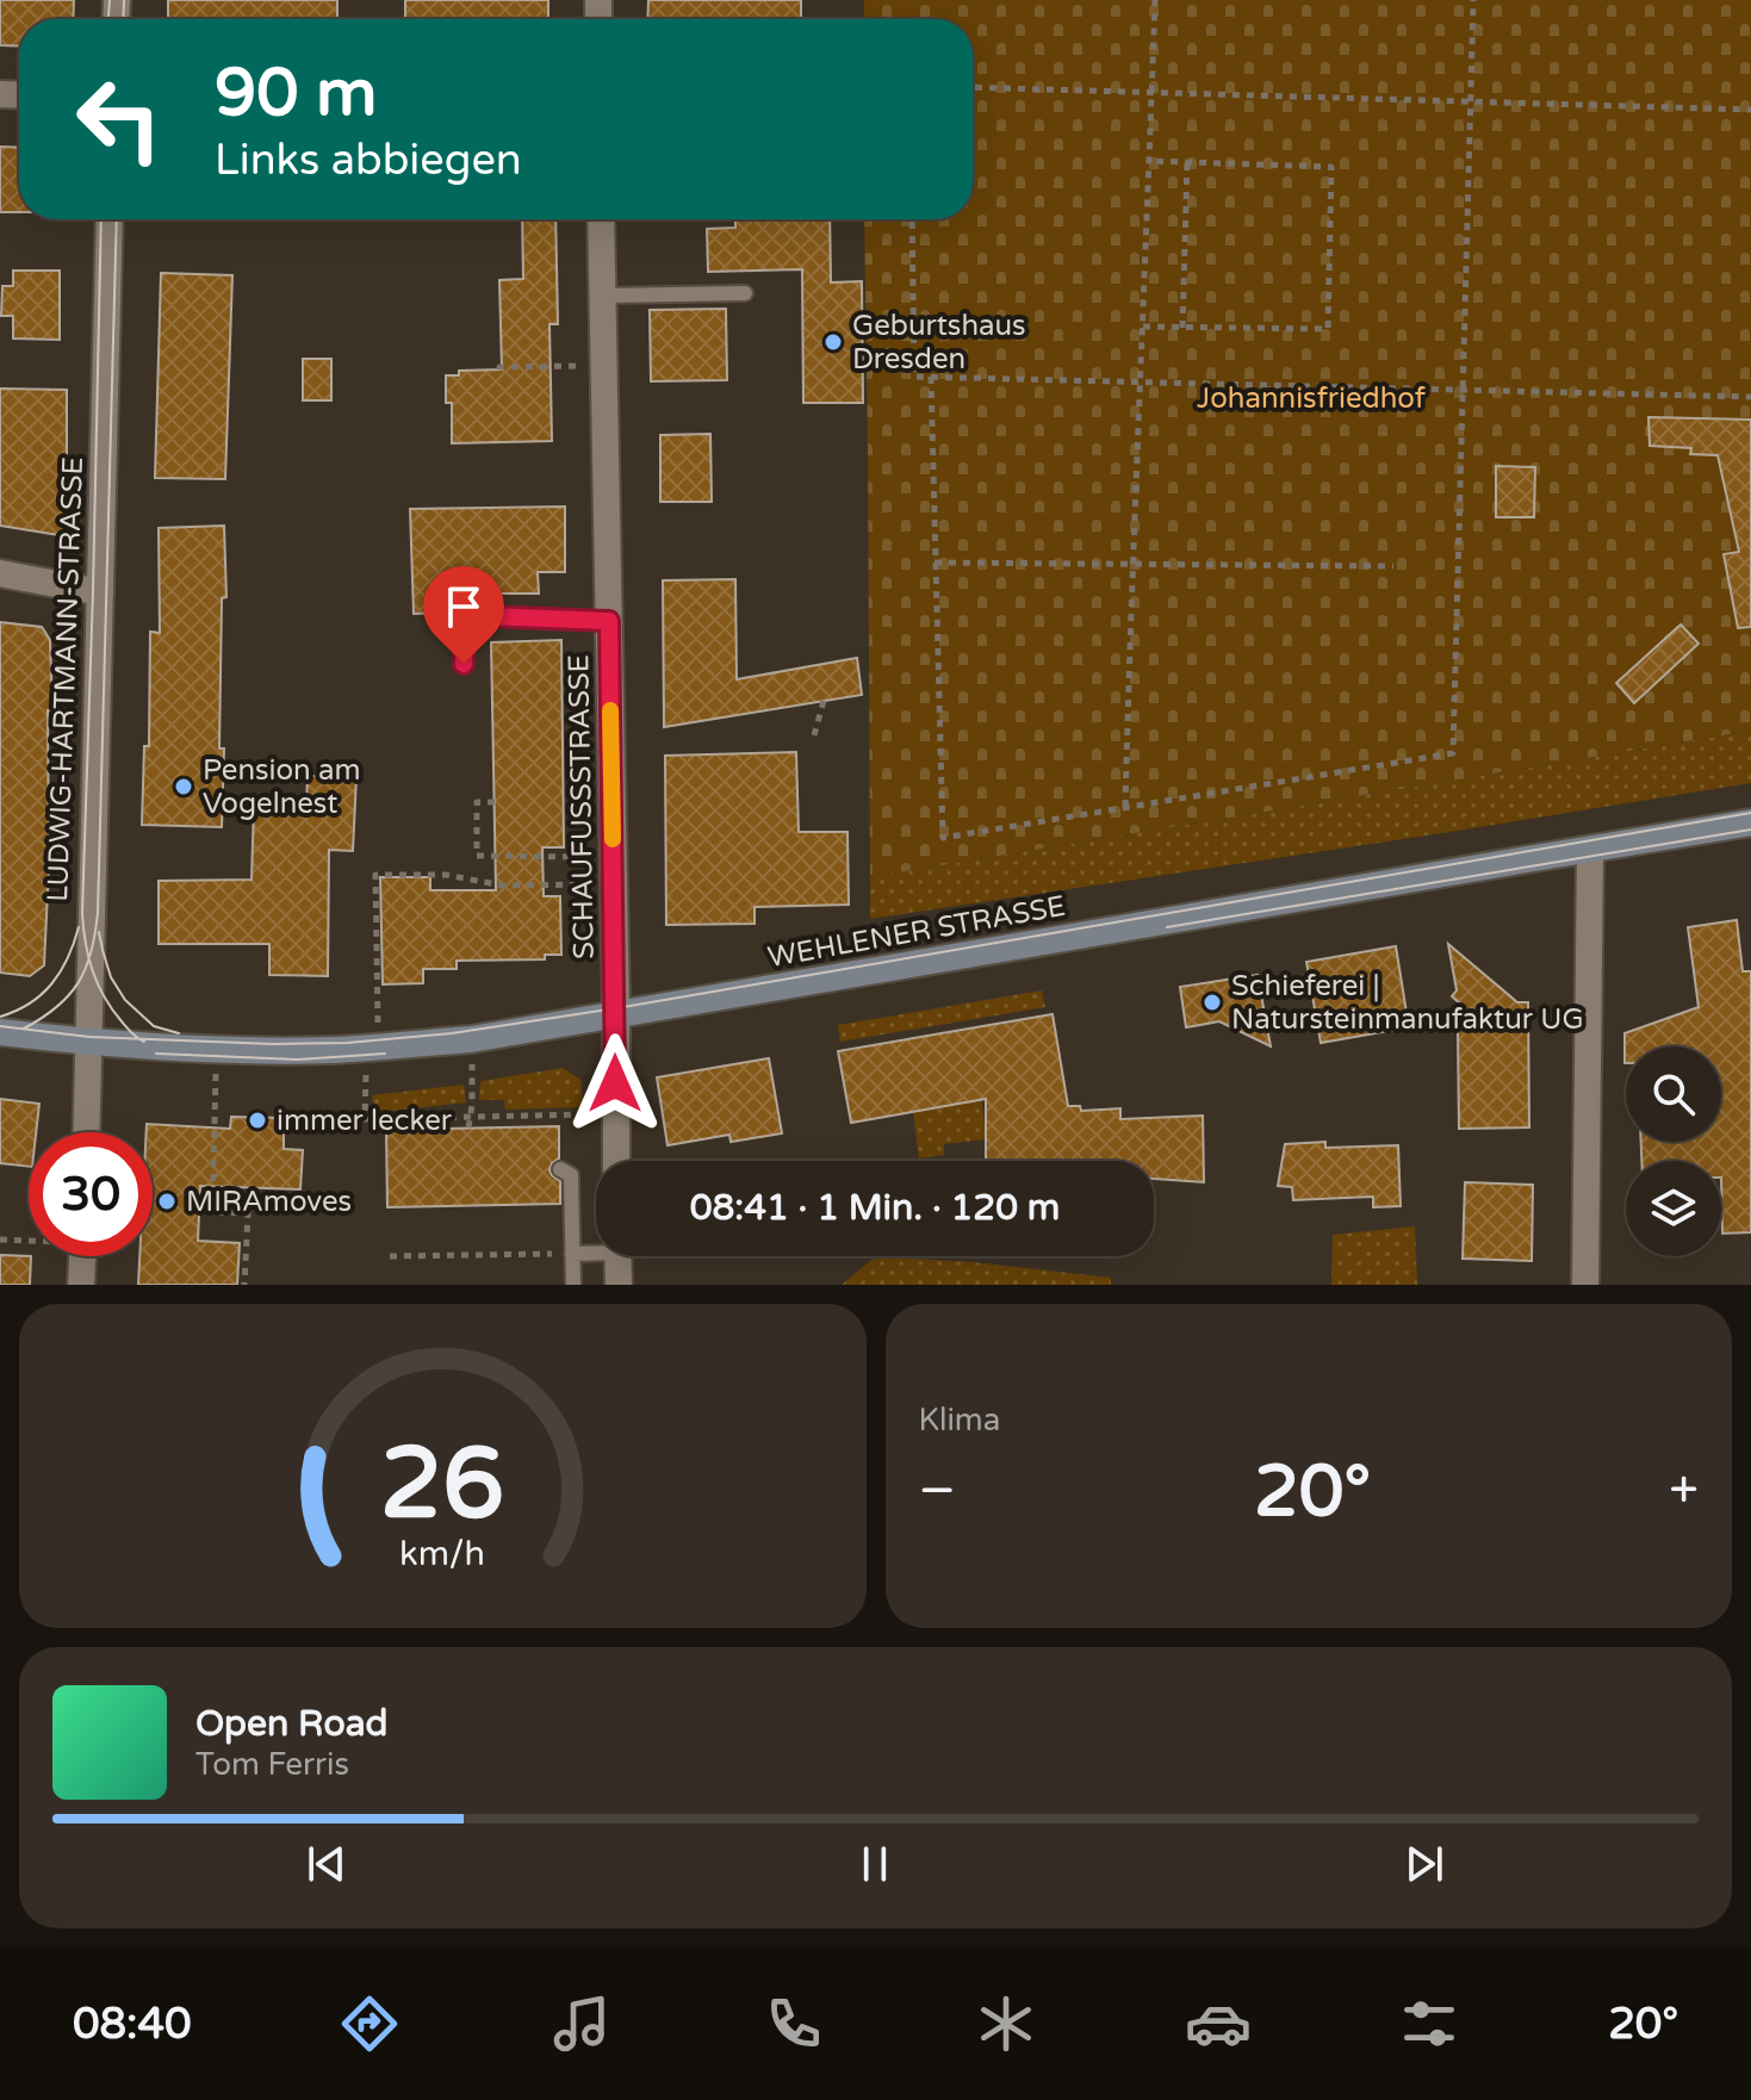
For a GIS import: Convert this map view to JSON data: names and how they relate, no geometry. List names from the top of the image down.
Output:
{
  "streets": {
    "main road": ["WEHLENER STRASSE"],
    "street": ["LUDWIG-HARTMANN-STRASSE", "SCHAUFUSSSTRASSE"]
  },
  "crossings": [
    ["LUDWIG-HARTMANN-STRASSE", "WEHLENER STRASSE"],
    ["SCHAUFUSSSTRASSE", "WEHLENER STRASSE"]
  ],
  "parks": ["Johannisfriedhof"],
  "places": [
    "Geburtshaus Dresden",
    "Pension am Vogelnest",
    "Schieferei | Natursteinmanufaktur UG",
    "immer lecker",
    "MIRAmoves"
  ],
  "page": {
    "turn": ["90 m", "Links abbiegen"],
    "limit": "30",
    "trip": "08:41 · 1 Min. · 120 m",
    "tile": "Klima",
    "heat": ["−", "20°", "+"],
    "song": ["Open Road", "Tom Ferris"],
    "tabs": ["08:40", "20°"],
    "gauge": ["26", "km/h"]
  }
}
